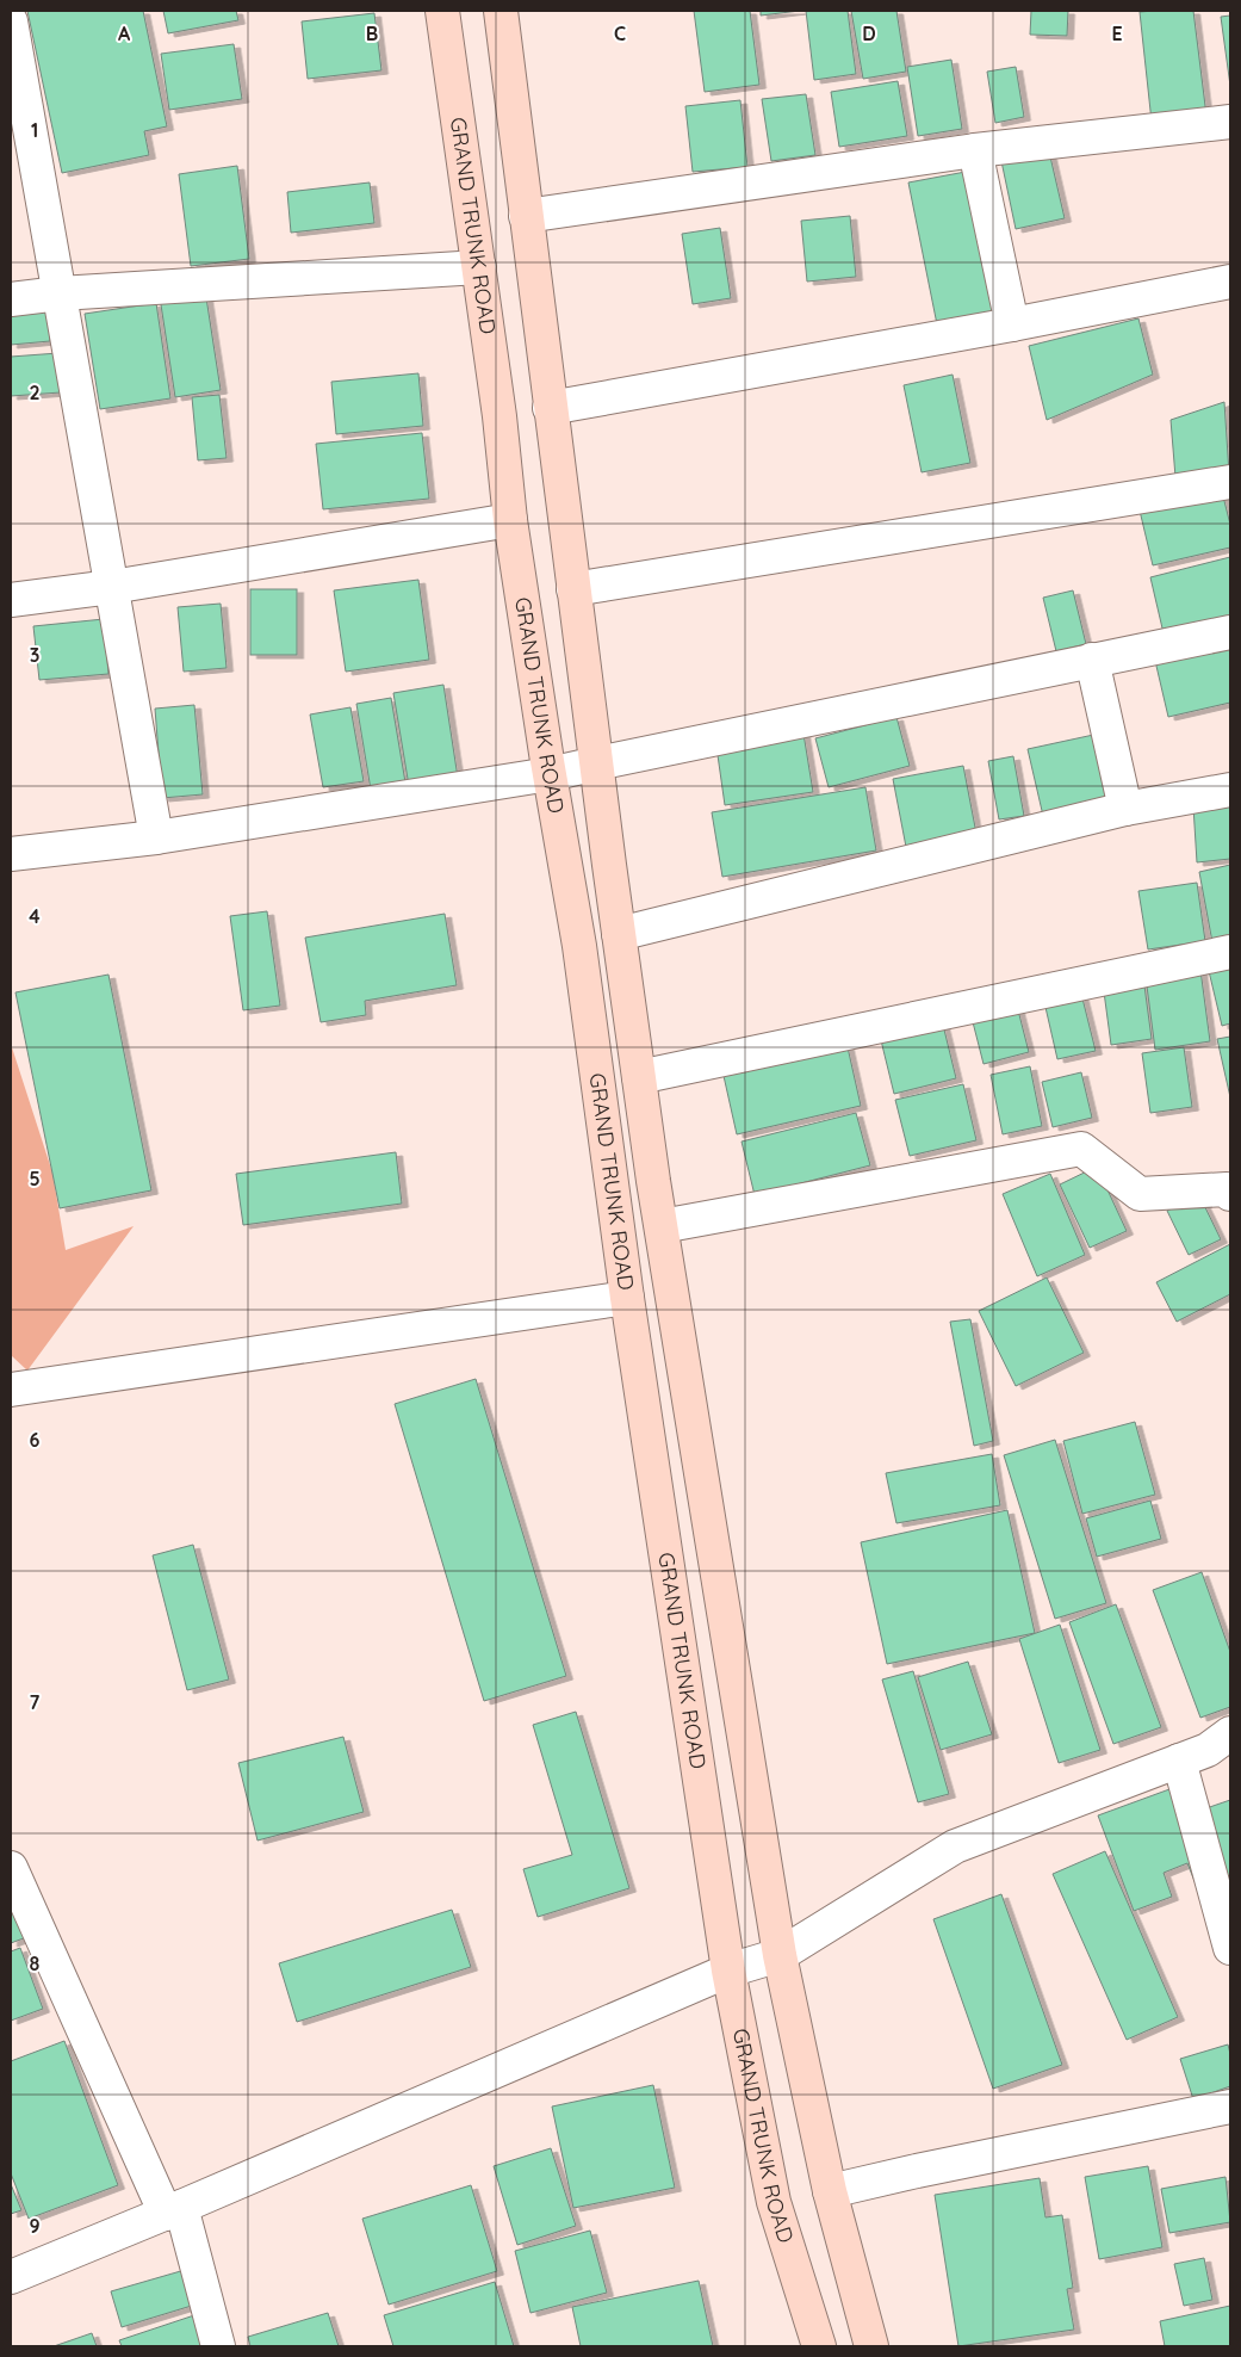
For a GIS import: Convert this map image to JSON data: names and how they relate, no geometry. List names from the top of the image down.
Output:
{
  "streets": {
    "main road": ["GRAND TRUNK ROAD"]
  },
  "grid": {
    "columns": [
      "A",
      "B",
      "C",
      "D",
      "E"
    ],
    "rows": [
      "1",
      "2",
      "3",
      "4",
      "5",
      "6",
      "7",
      "8",
      "9"
    ]
  }
}
